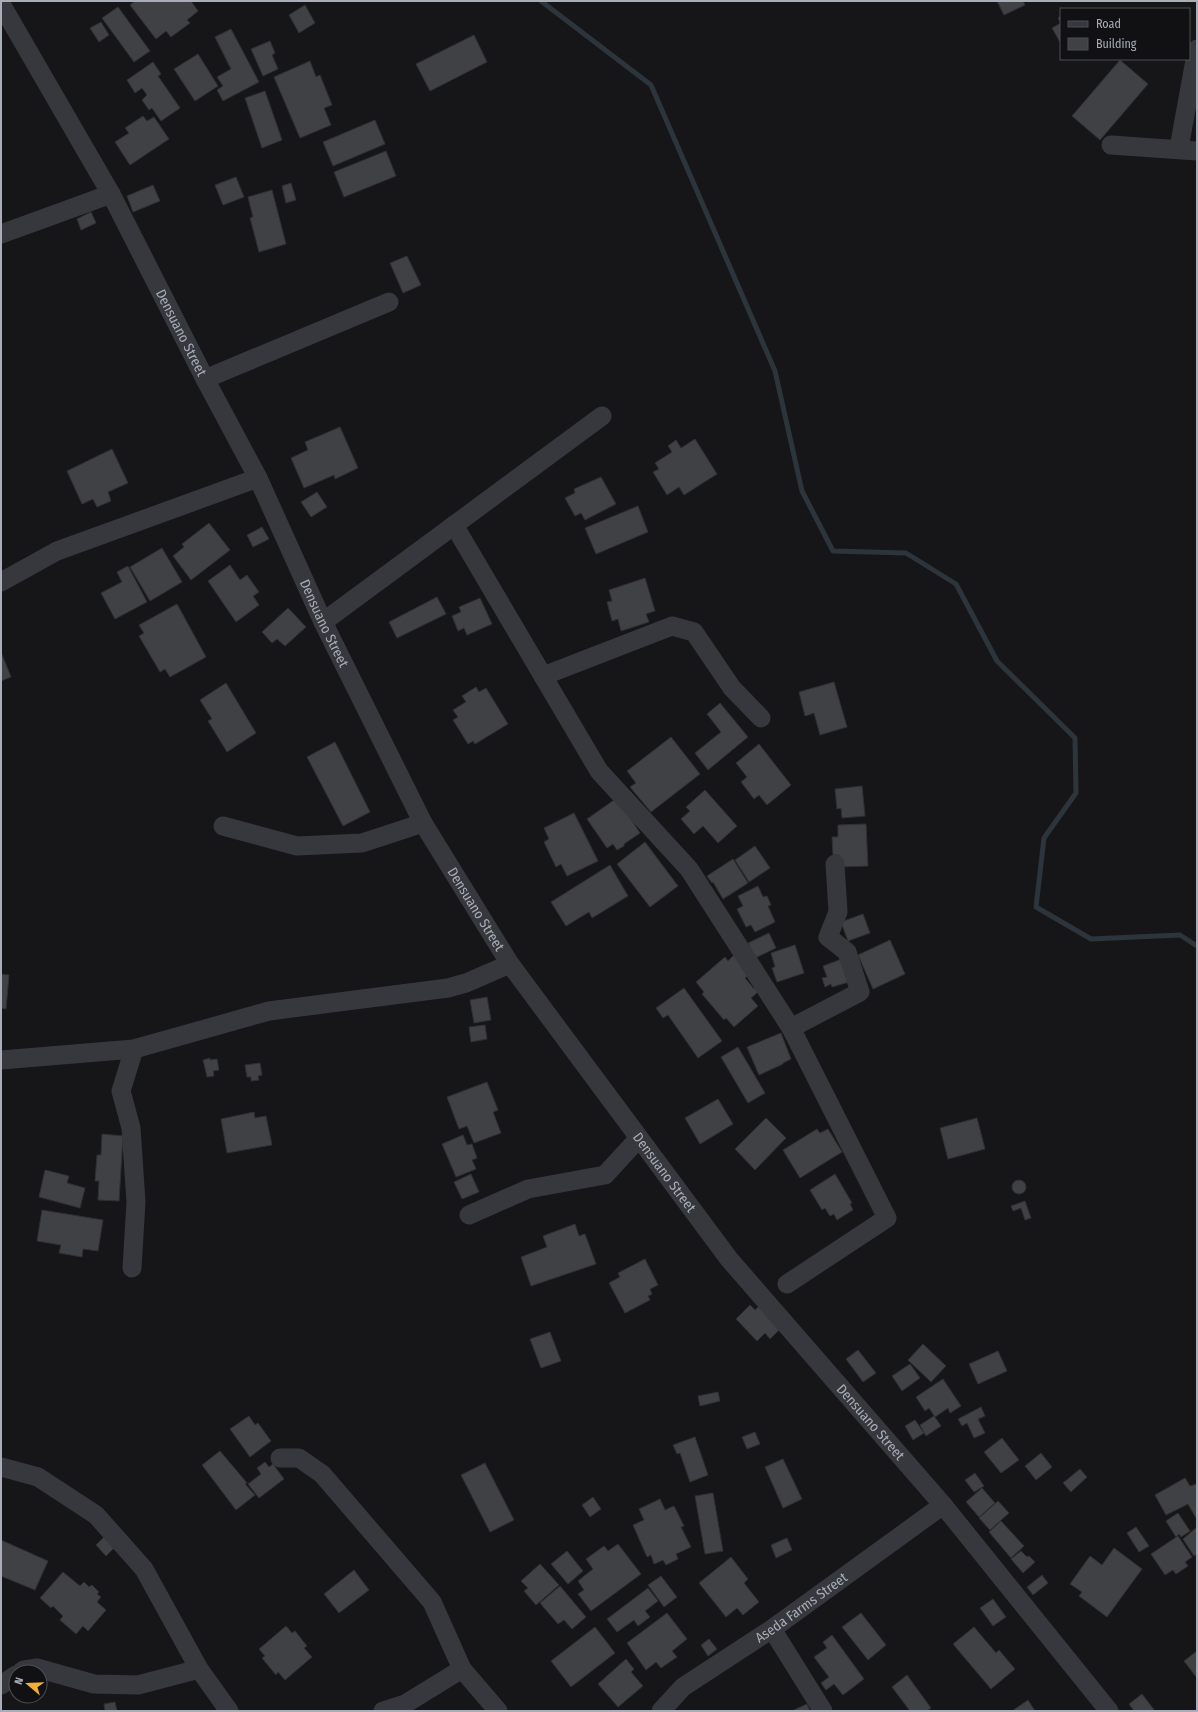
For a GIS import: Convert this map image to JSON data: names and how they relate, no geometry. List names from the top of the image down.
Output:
{
  "streets": {
    "street": ["Densuano Street", "Aseda Farms Street"]
  },
  "crossings": [
    ["Densuano Street", "Aseda Farms Street"]
  ],
  "legend": ["Road", "Building"],
  "north": "left"
}
